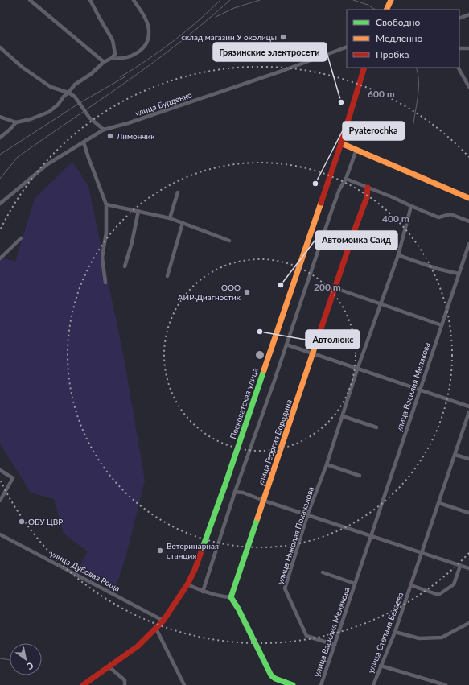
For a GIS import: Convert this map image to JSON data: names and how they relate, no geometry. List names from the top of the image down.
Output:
{
  "streets": {
    "main road": ["Песковатская улица", "улица Георгия Бородина"],
    "street": [
      "улица Бурденко",
      "улица Василия Мелякова",
      "улица Николая Покачалова",
      "улица Дубовая Роща",
      "улица Степана Бахаева"
    ]
  },
  "crossings": [
    ["улица Василия Мелякова", "улица Николая Покачалова"],
    ["Песковатская улица", "улица Дубовая Роща"]
  ],
  "places": [
    "склад магазин У околицы",
    "Грязинские электросети",
    "Лимончик",
    "Pyaterochka",
    "Автомойка Сайд",
    "ООО АИР-Диагностик",
    "Автолюкс",
    "ОБУ ЦВР",
    "Ветеринарная станция"
  ],
  "legend": ["Свободно", "Медленно", "Пробка"],
  "north": "bottom right",
  "rings": ["600 m", "400 m", "200 m"]
}
